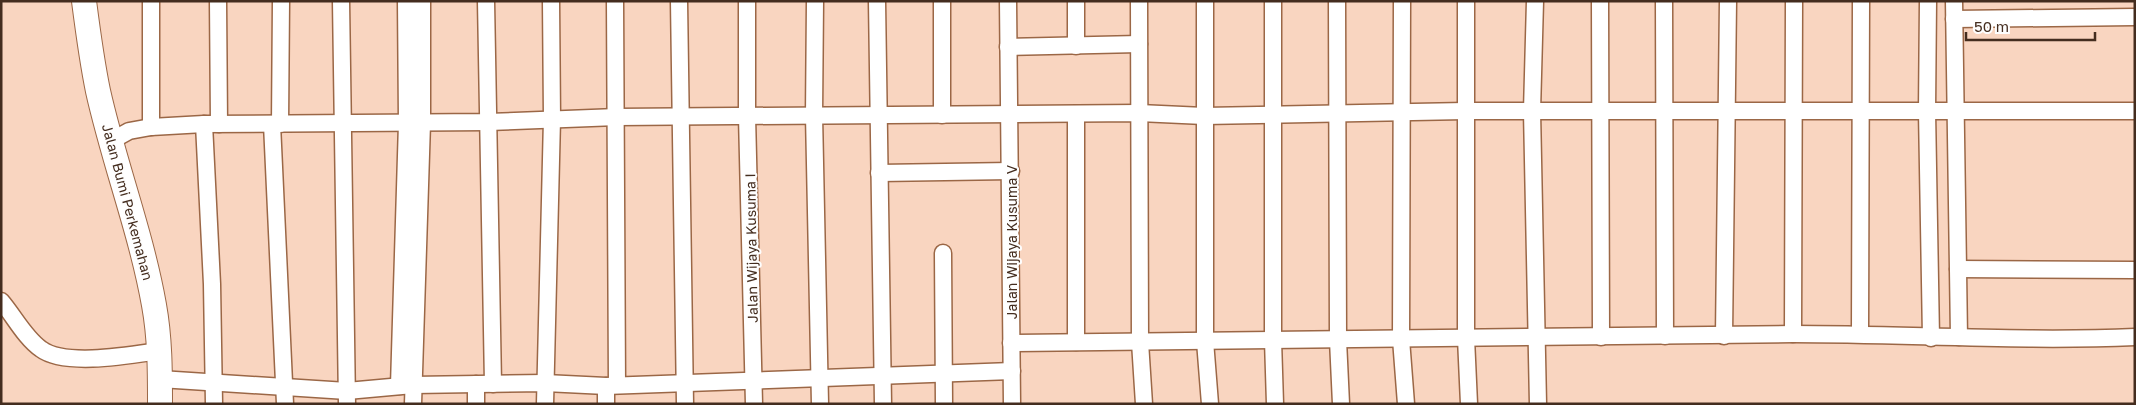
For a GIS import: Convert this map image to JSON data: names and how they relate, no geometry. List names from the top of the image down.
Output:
{
  "streets": {
    "street": ["Jalan Bumi Perkemahan", "Jalan Wijaya Kusuma V", "Jalan Wijaya Kusuma I"]
  },
  "scale_bar": "50 m"
}
